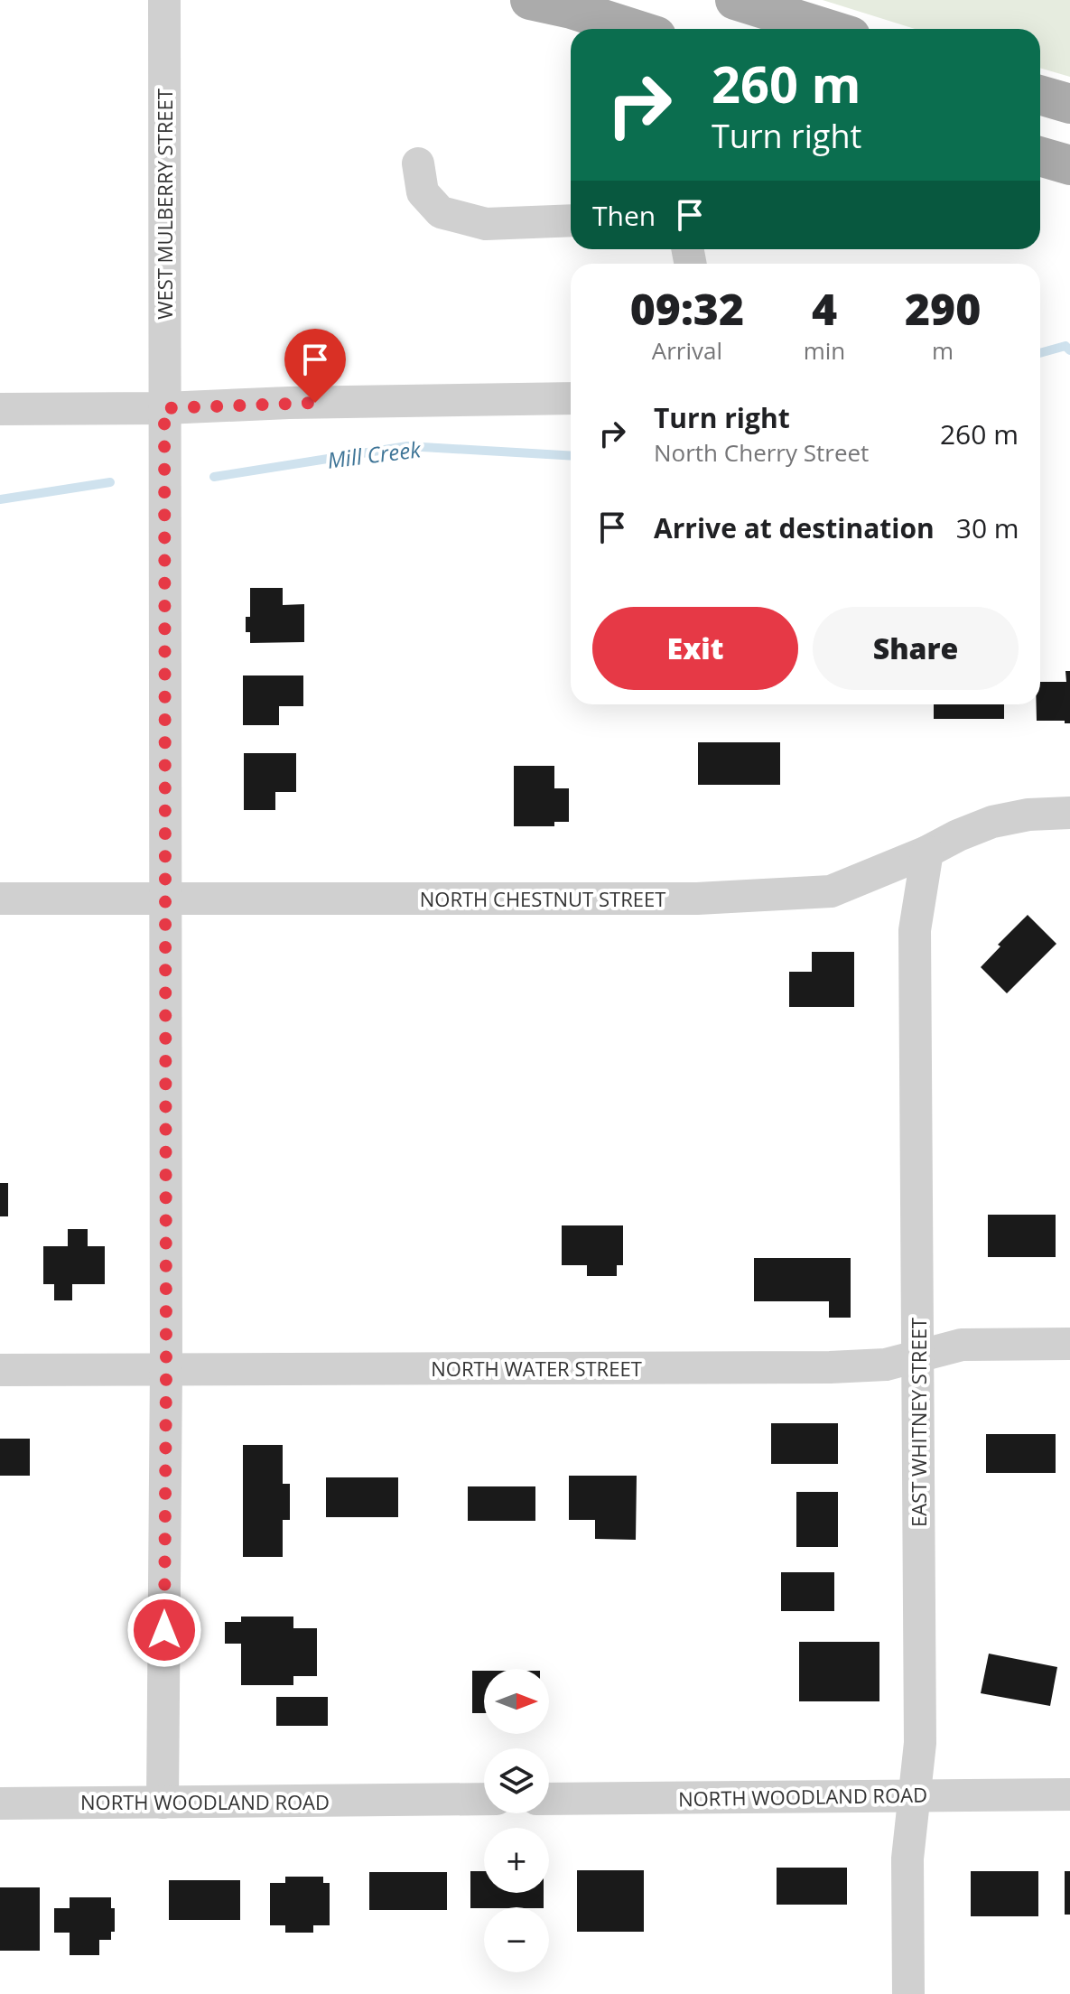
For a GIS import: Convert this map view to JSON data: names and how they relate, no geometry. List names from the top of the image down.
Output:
{
  "streets": {
    "street": [
      "WEST MULBERRY STREET",
      "NORTH CHESTNUT STREET",
      "NORTH WATER STREET",
      "EAST WHITNEY STREET",
      "NORTH WOODLAND ROAD"
    ]
  },
  "crossings": [
    ["WEST MULBERRY STREET", "NORTH CHESTNUT STREET"],
    ["WEST MULBERRY STREET", "NORTH WATER STREET"],
    ["WEST MULBERRY STREET", "NORTH WOODLAND ROAD"],
    ["NORTH CHESTNUT STREET", "EAST WHITNEY STREET"],
    ["NORTH WATER STREET", "EAST WHITNEY STREET"],
    ["EAST WHITNEY STREET", "NORTH WOODLAND ROAD"]
  ],
  "water": ["Mill Creek"],
  "north": "right",
  "page": {
    "turn": ["260 m", "Turn right"],
    "then": "Then",
    "eta": [
      "09:32",
      "Arrival",
      "4",
      "min",
      "290",
      "m"
    ],
    "list": [
      {
        "name": "Turn right",
        "note": "North Cherry Street",
        "value": "260 m"
      },
      {
        "name": "Arrive at destination",
        "value": "30 m"
      }
    ],
    "buttons": ["Exit", "Share"],
    "map_buttons": ["+", "−"]
  }
}
